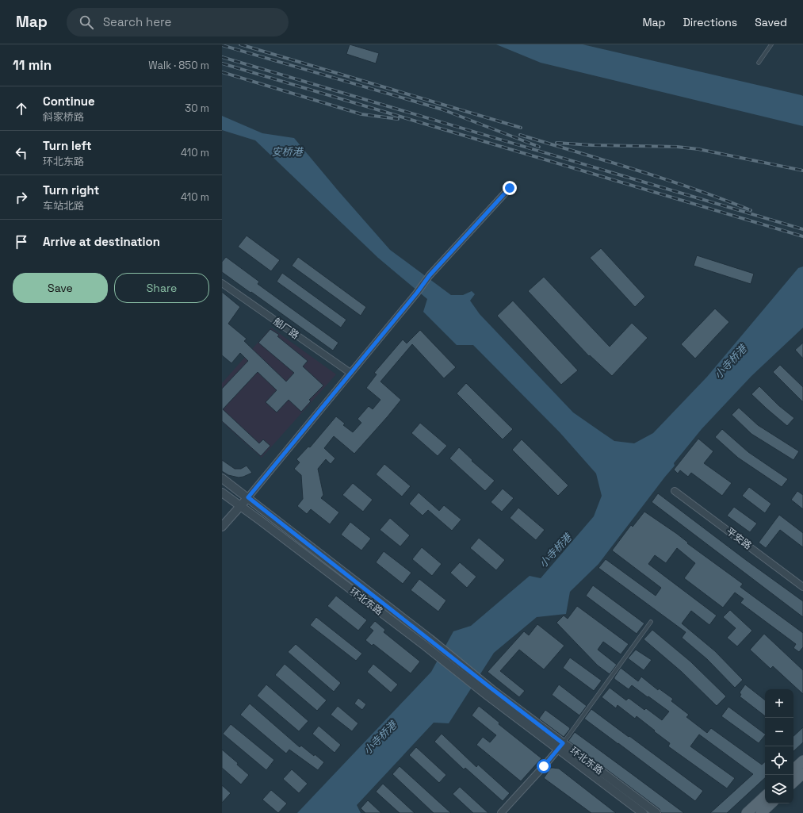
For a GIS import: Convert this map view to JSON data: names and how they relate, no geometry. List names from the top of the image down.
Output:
{
  "streets": {
    "street": ["船厂路", "平安路", "环北东路"]
  },
  "water": ["安桥港", "小寺桥港"],
  "page": {
    "header": "Map",
    "search": "Search here",
    "nav": ["Map", "Directions", "Saved"],
    "heading": ["11 min", "Walk · 850 m"],
    "list": [
      ["Continue", "斜家桥路", "30 m"],
      ["Turn left", "环北东路", "410 m"],
      ["Turn right", "车站北路", "410 m"],
      "Arrive at destination"
    ],
    "buttons": ["Save", "Share"],
    "map_buttons": ["+", "−"]
  }
}
